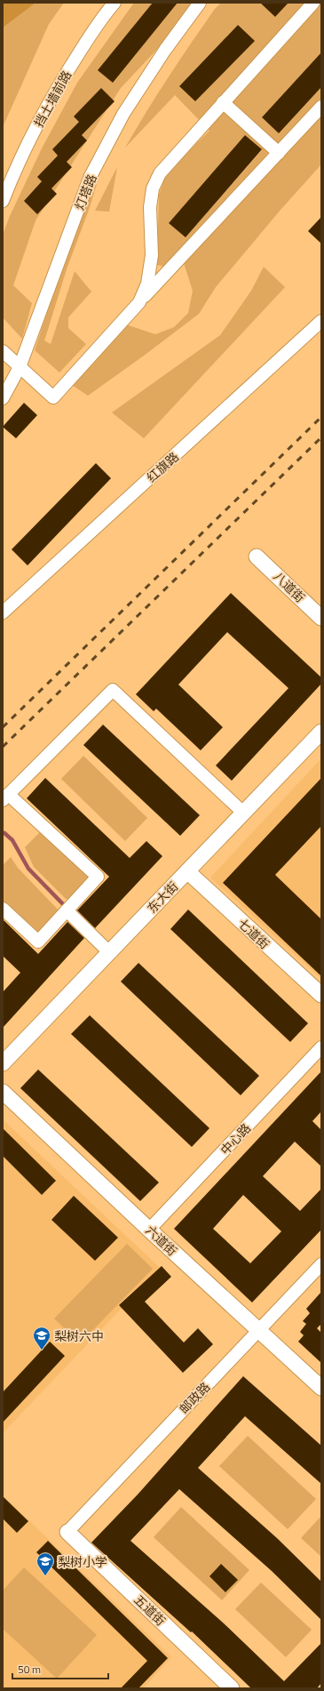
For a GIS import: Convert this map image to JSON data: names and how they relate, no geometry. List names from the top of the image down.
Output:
{
  "streets": {
    "street": [
      "挡土墙前路",
      "灯塔路",
      "红旗路",
      "八道街",
      "东大街",
      "七道街",
      "中心路",
      "六道街",
      "邮政路",
      "五道街"
    ]
  },
  "crossings": [
    ["东大街", "七道街"],
    ["中心路", "六道街"],
    ["六道街", "邮政路"],
    ["邮政路", "五道街"]
  ],
  "places": {
    "school or university": ["梨树六中", "梨树小学"]
  },
  "scale_bar": "50 m"
}
